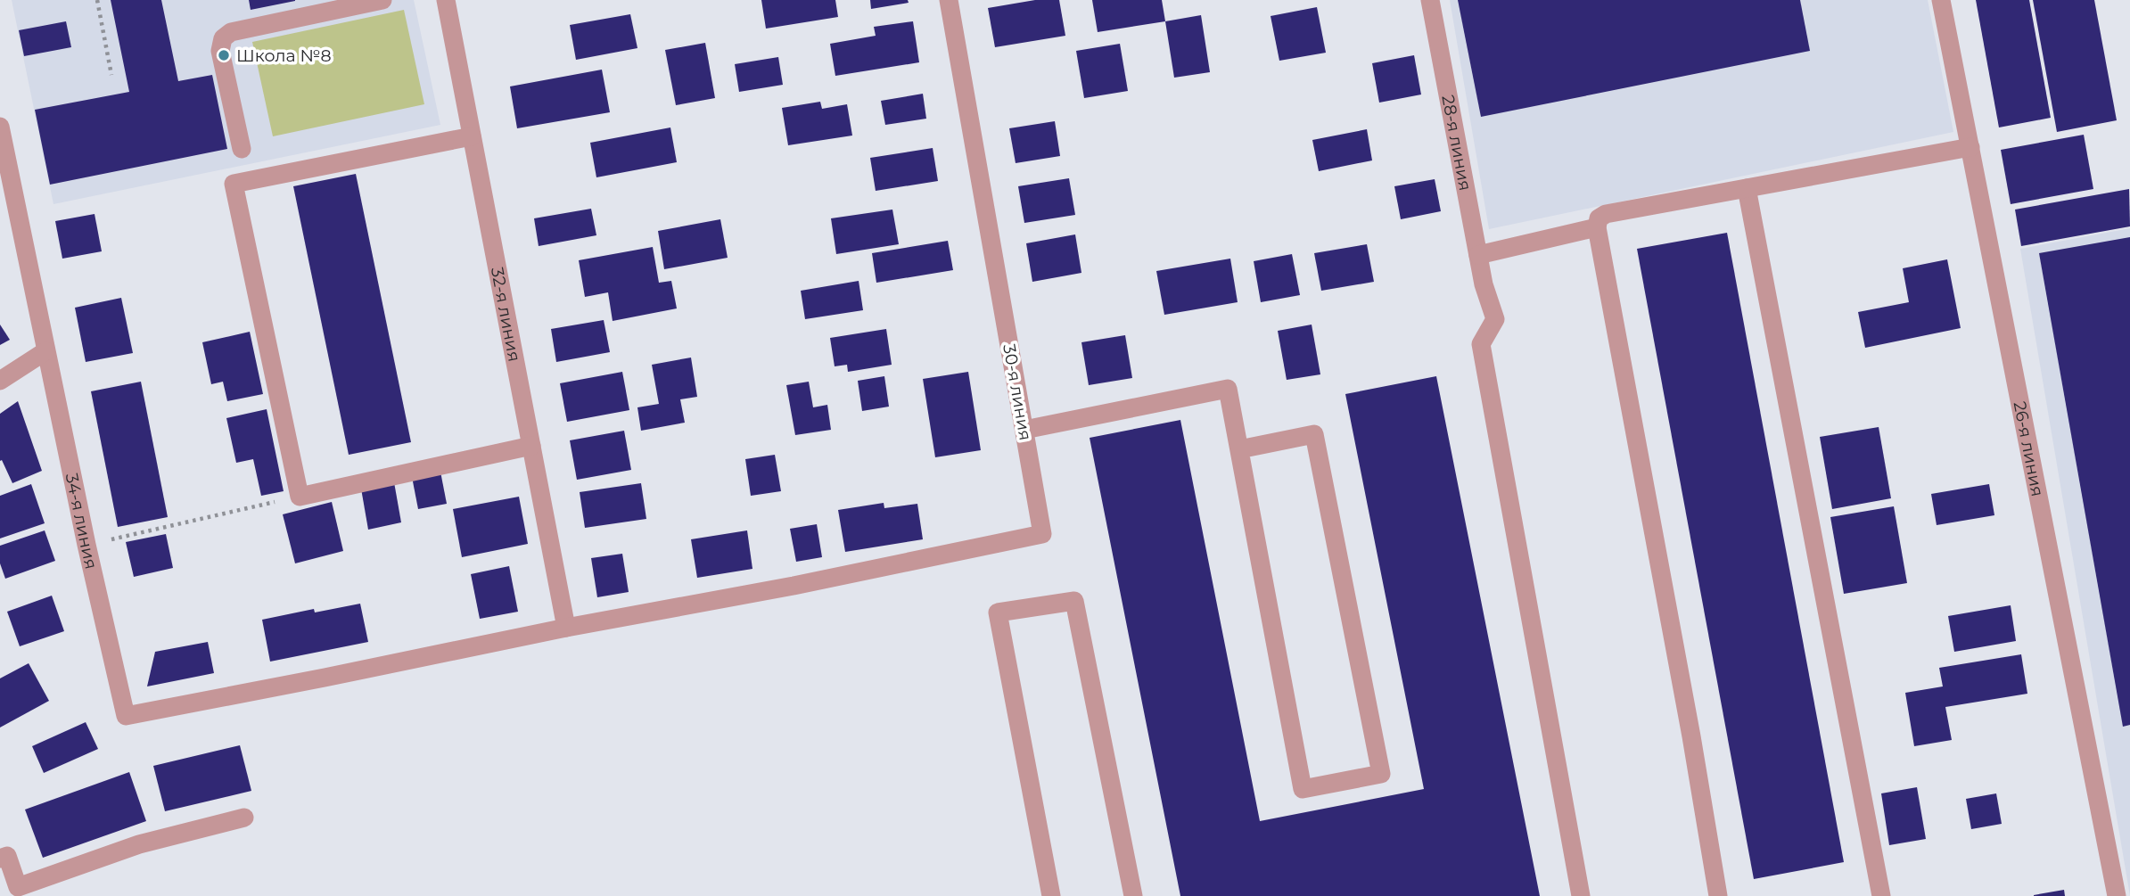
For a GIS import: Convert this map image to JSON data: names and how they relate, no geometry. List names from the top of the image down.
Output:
{
  "streets": {
    "street": [
      "28-я линия",
      "32-я линия",
      "30-я линия",
      "26-я линия",
      "34-я линия"
    ]
  },
  "crossings": [
    ["32-я линия", "30-я линия"],
    ["32-я линия", "34-я линия"],
    ["30-я линия", "34-я линия"]
  ],
  "places": ["Школа №8"]
}
